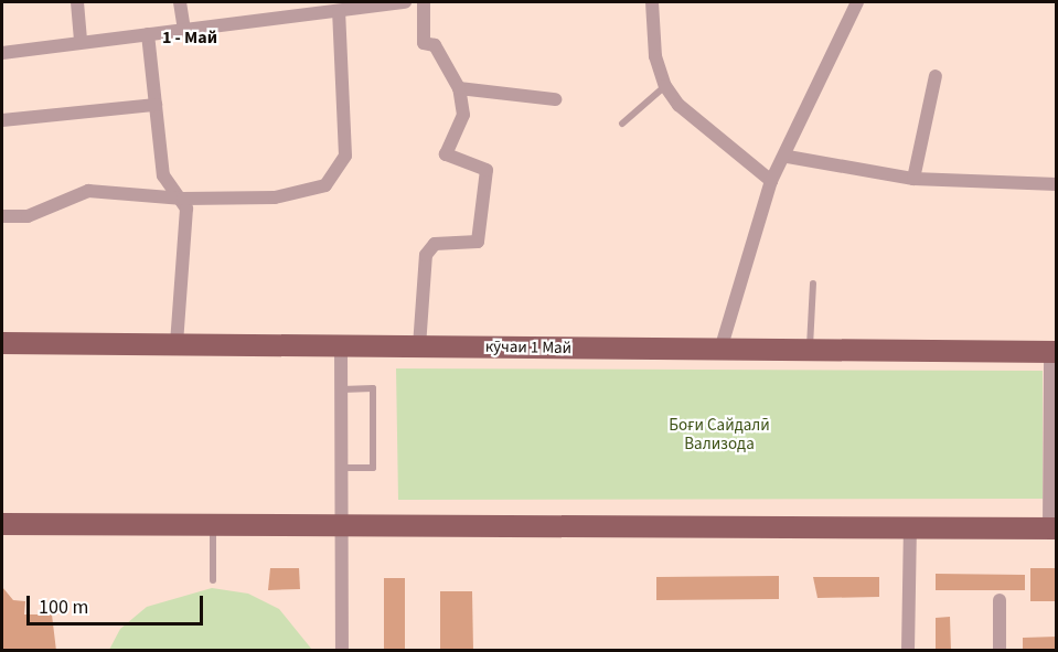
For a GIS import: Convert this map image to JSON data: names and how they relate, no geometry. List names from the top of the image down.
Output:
{
  "streets": {
    "main road": ["кӯчаи 1 Май"]
  },
  "districts": ["1 - Май"],
  "parks": ["Боғи Сайдалӣ Вализода"],
  "scale_bar": "100 m"
}
